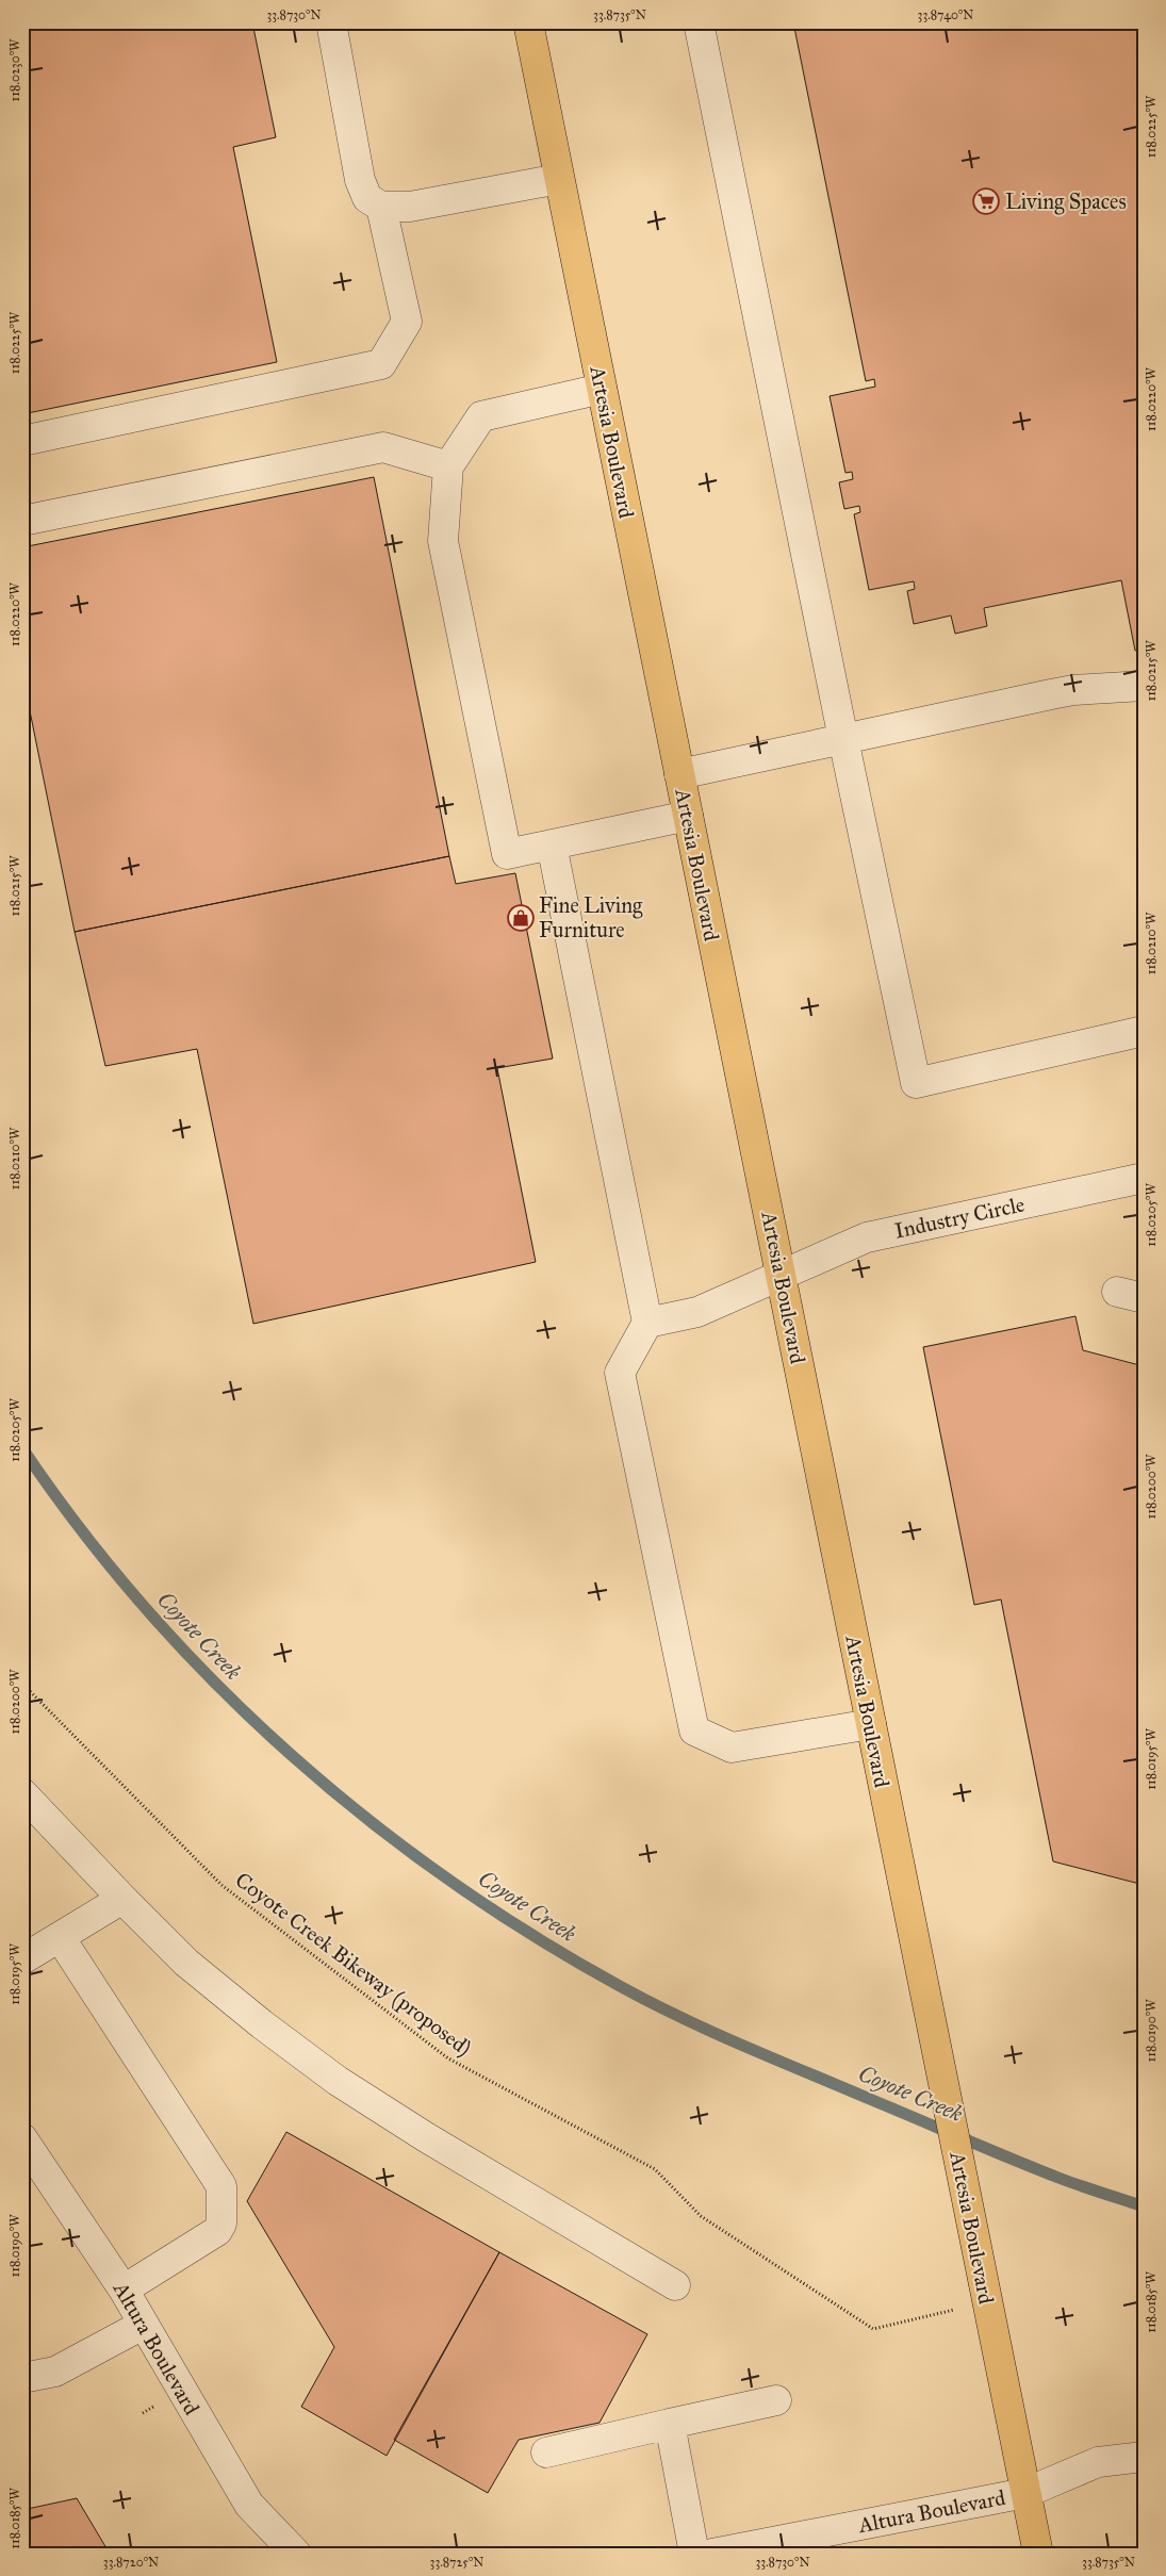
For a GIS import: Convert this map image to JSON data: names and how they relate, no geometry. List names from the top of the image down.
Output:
{
  "streets": {
    "main road": ["Artesia Boulevard"],
    "street": ["Industry Circle", "Altura Boulevard"],
    "path": ["Coyote Creek Bikeway (proposed)"]
  },
  "crossings": [
    ["Artesia Boulevard", "Industry Circle"],
    ["Artesia Boulevard", "Coyote Creek Bikeway (proposed)"],
    ["Artesia Boulevard", "Altura Boulevard"]
  ],
  "water": ["Coyote Creek"],
  "places": {
    "supermarket": ["Living Spaces"],
    "shop": ["Fine Living Furniture"]
  },
  "coordinates": [
    "33.8730°N",
    "33.8735°N",
    "33.8740°N",
    "118.0230°W",
    "118.0225°W",
    "118.0220°W",
    "118.0215°W",
    "118.0210°W",
    "118.0205°W",
    "118.0200°W",
    "118.0195°W",
    "118.0190°W",
    "118.0185°W",
    "33.8720°N",
    "33.8725°N"
  ]
}
